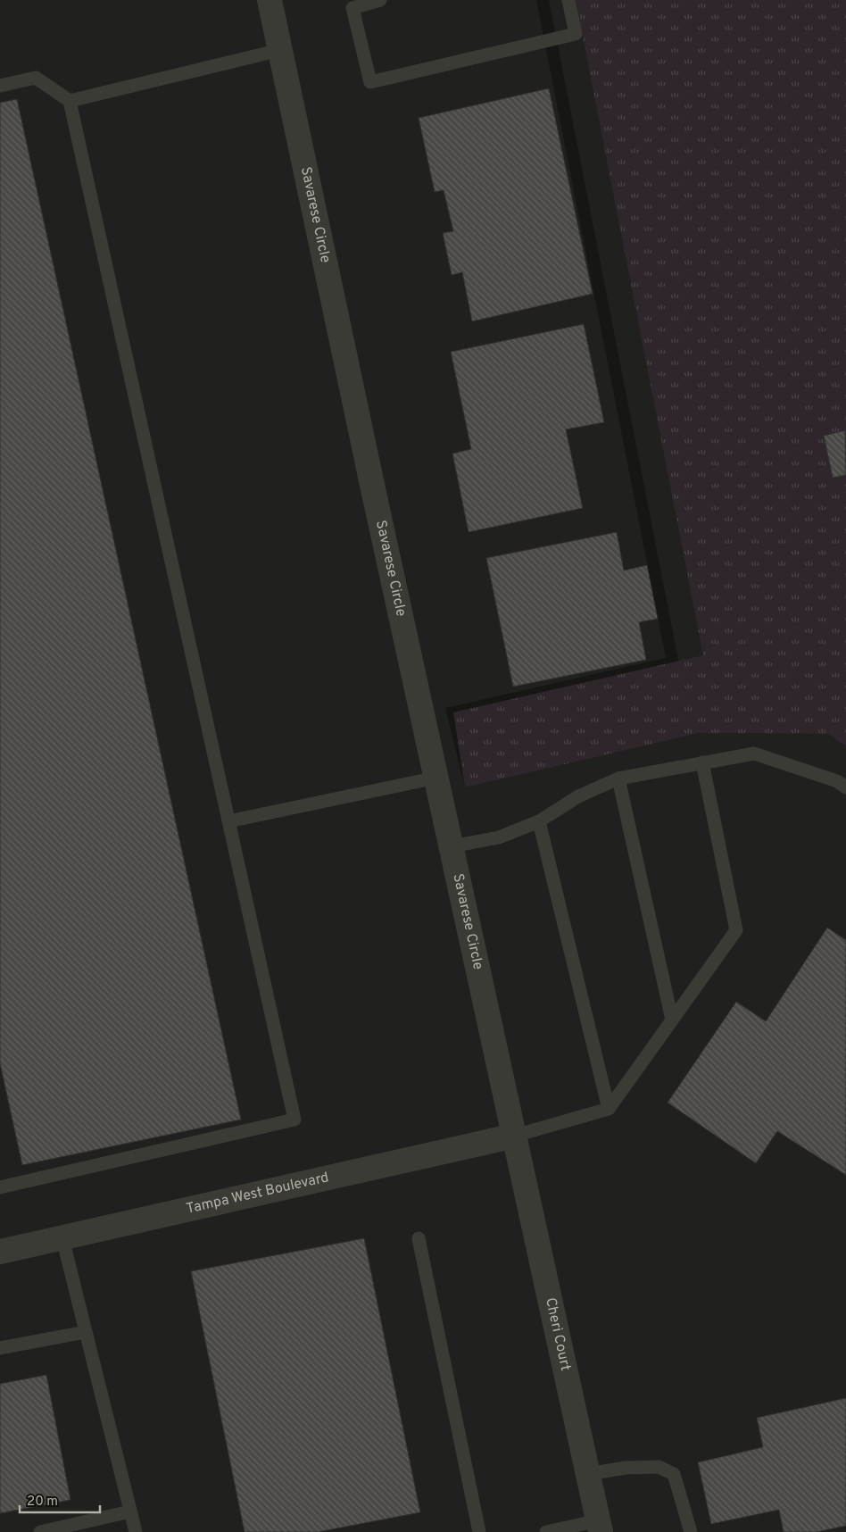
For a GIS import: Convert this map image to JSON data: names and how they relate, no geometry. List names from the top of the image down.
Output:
{
  "streets": {
    "street": ["Savarese Circle", "Tampa West Boulevard", "Cheri Court"]
  },
  "crossings": [
    ["Savarese Circle", "Tampa West Boulevard"],
    ["Savarese Circle", "Cheri Court"],
    ["Tampa West Boulevard", "Cheri Court"]
  ],
  "scale_bar": "20 m"
}
